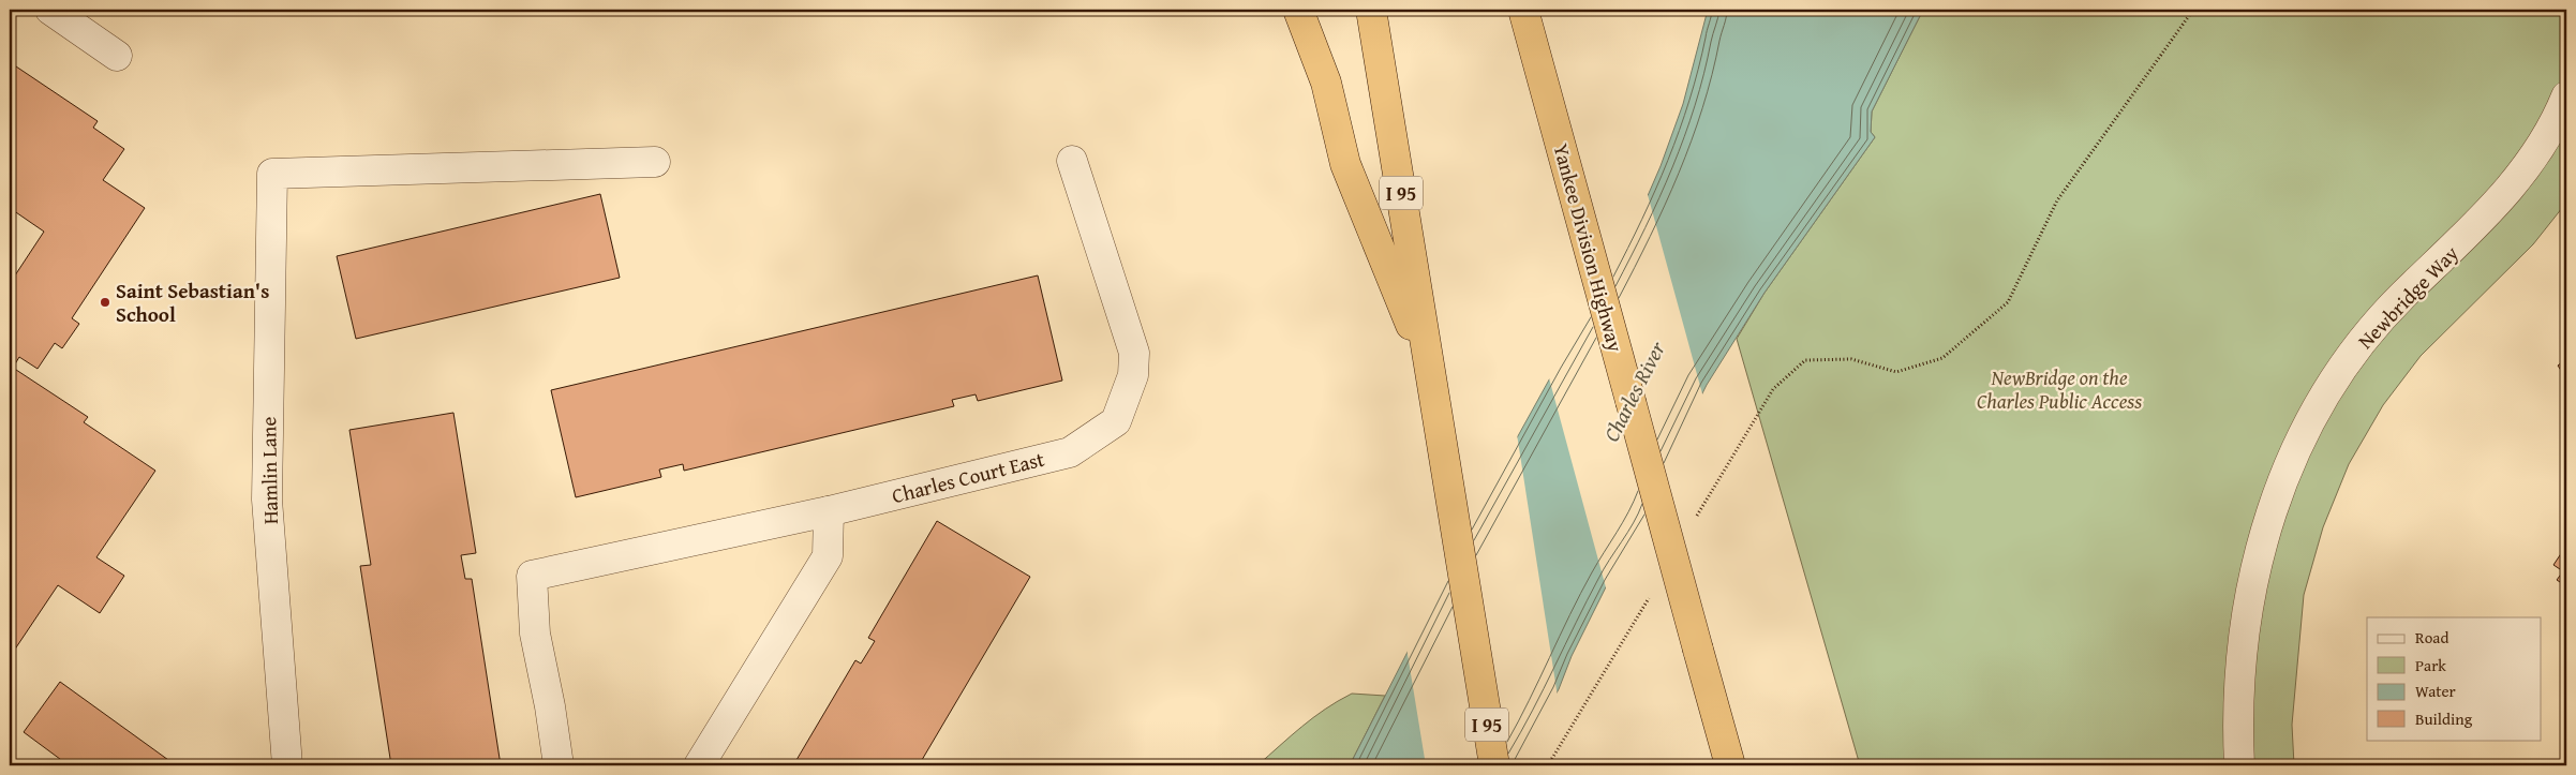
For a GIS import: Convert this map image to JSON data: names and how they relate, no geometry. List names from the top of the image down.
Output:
{
  "streets": {
    "highway": ["I 95", "Yankee Division Highway"],
    "street": ["Newbridge Way", "Hamlin Lane", "Charles Court East"]
  },
  "water": ["Charles River"],
  "parks": ["NewBridge on the Charles Public Access"],
  "places": ["Saint Sebastian's School"],
  "legend": [
    "Road",
    "Park",
    "Water",
    "Building"
  ]
}
